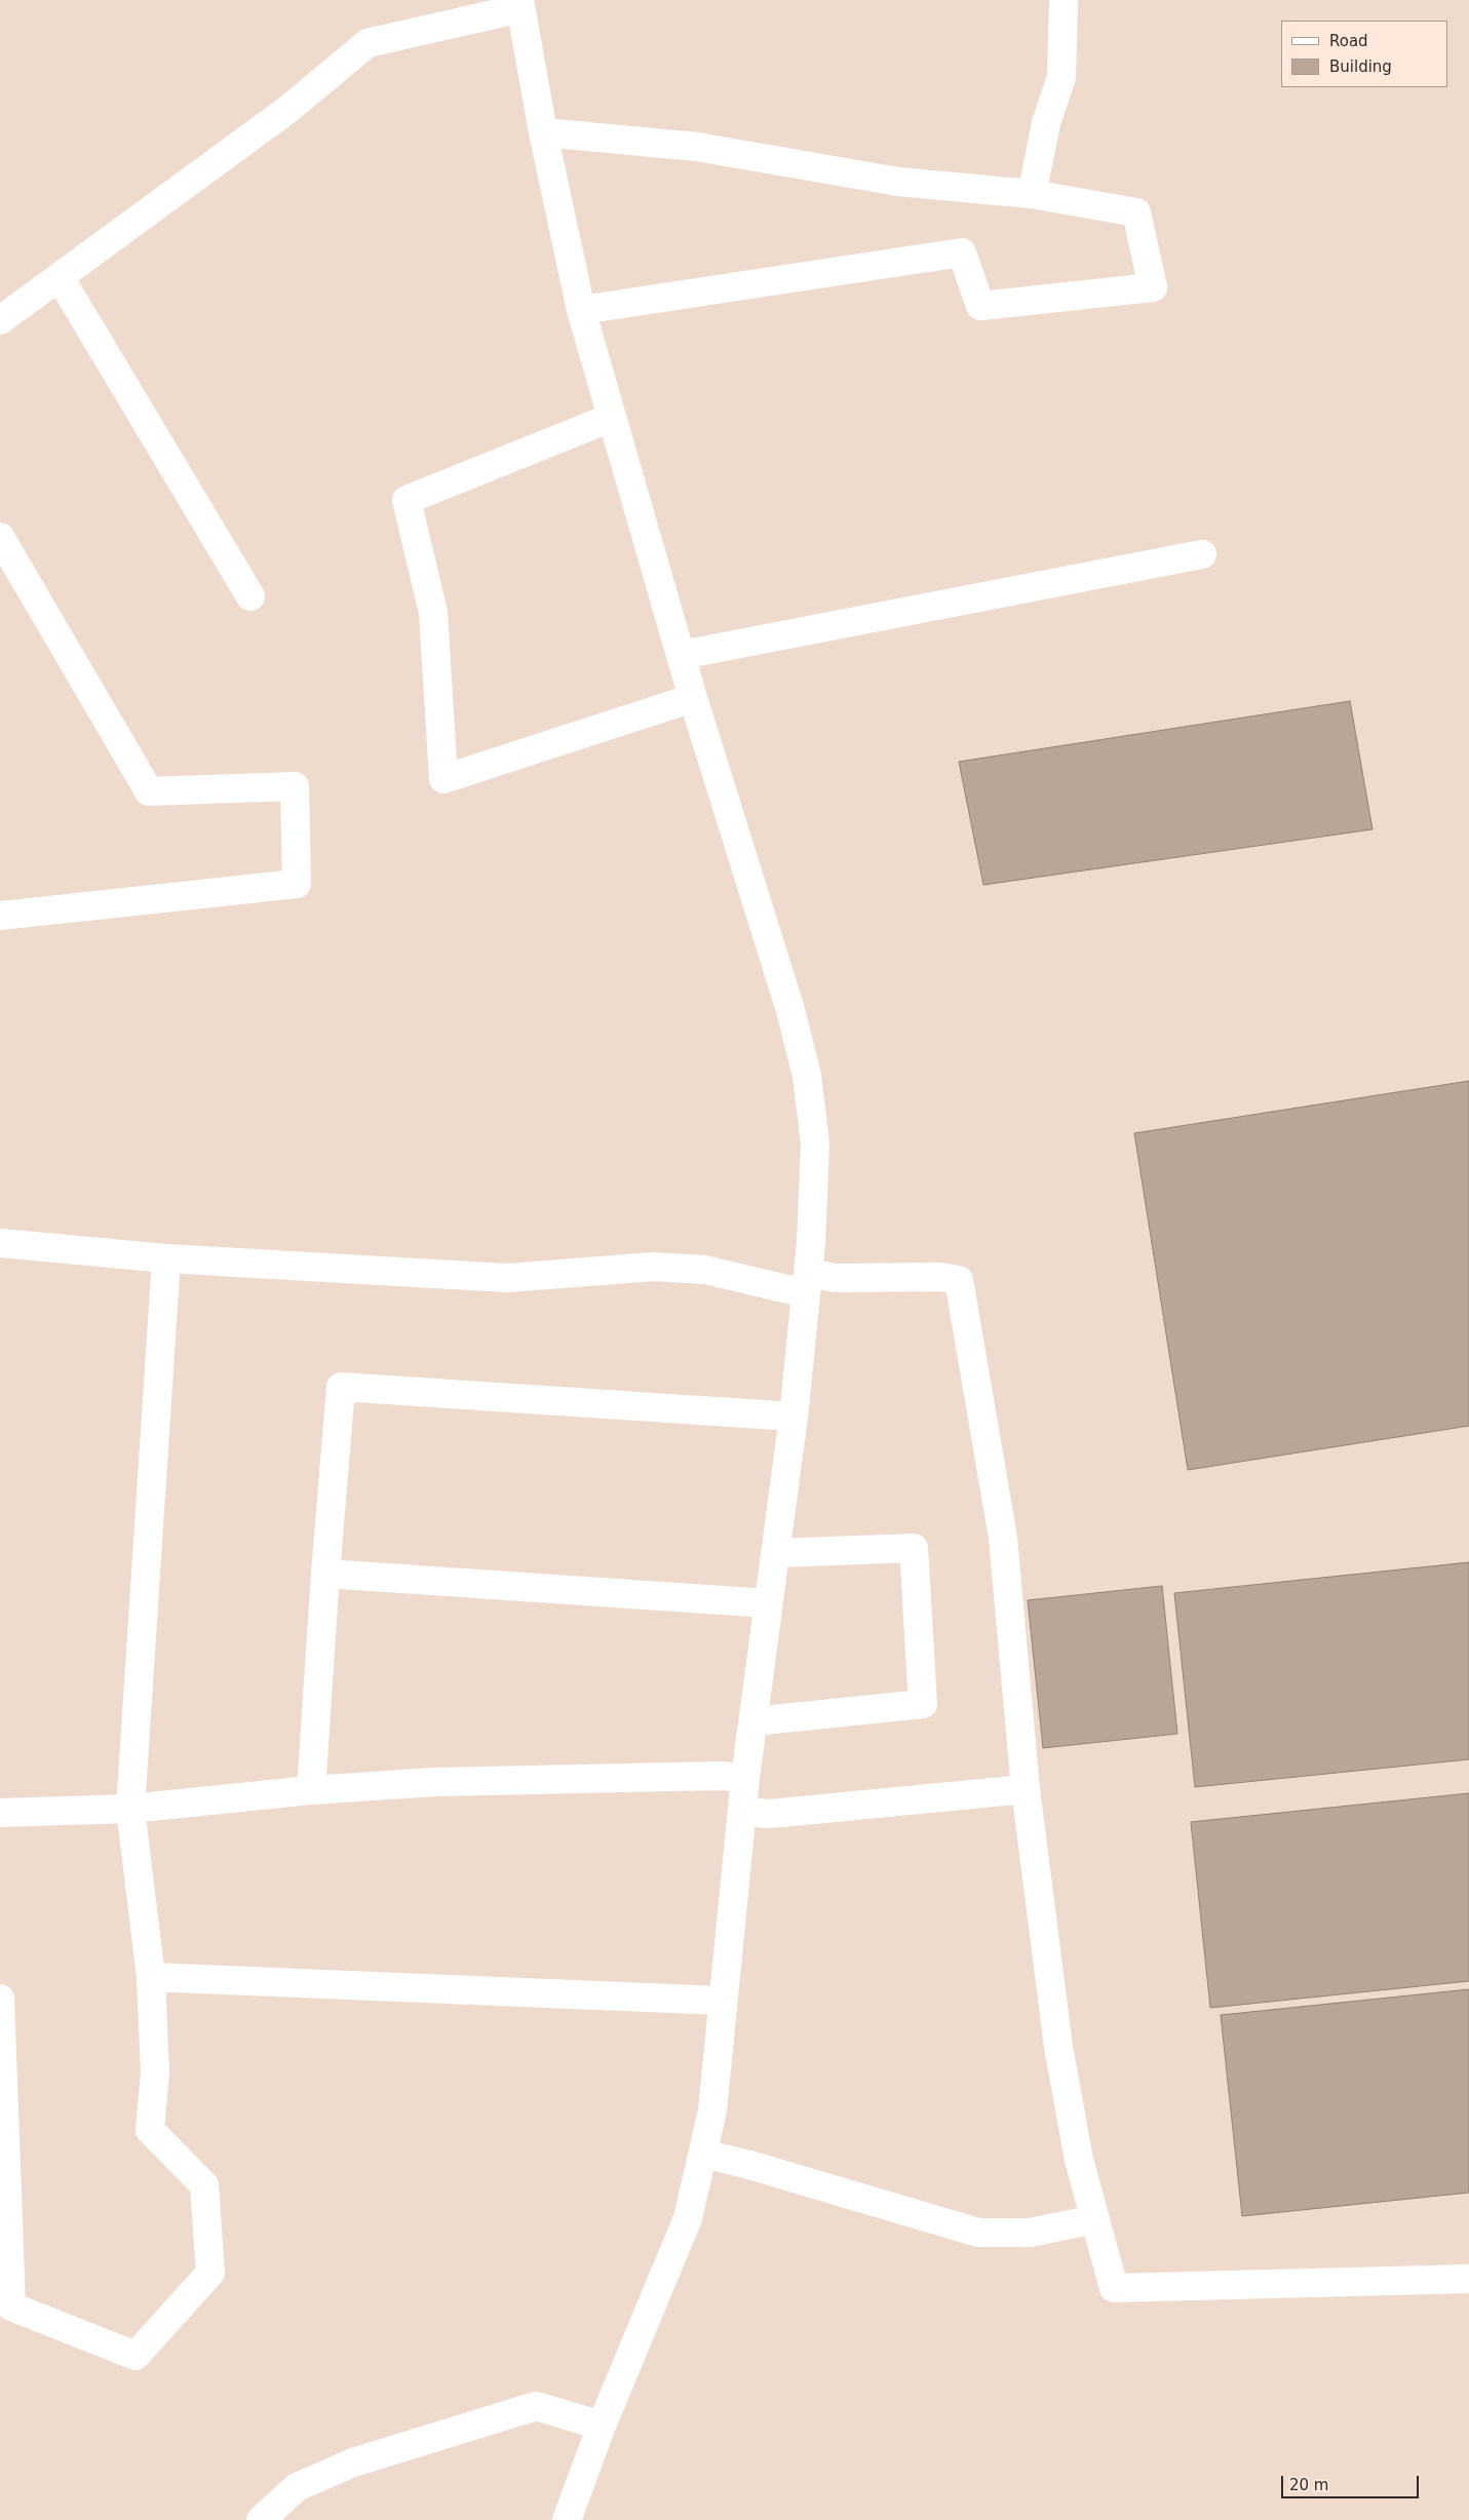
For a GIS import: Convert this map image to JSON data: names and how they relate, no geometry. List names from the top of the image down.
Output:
{
  "legend": ["Road", "Building"],
  "scale_bar": "20 m"
}
